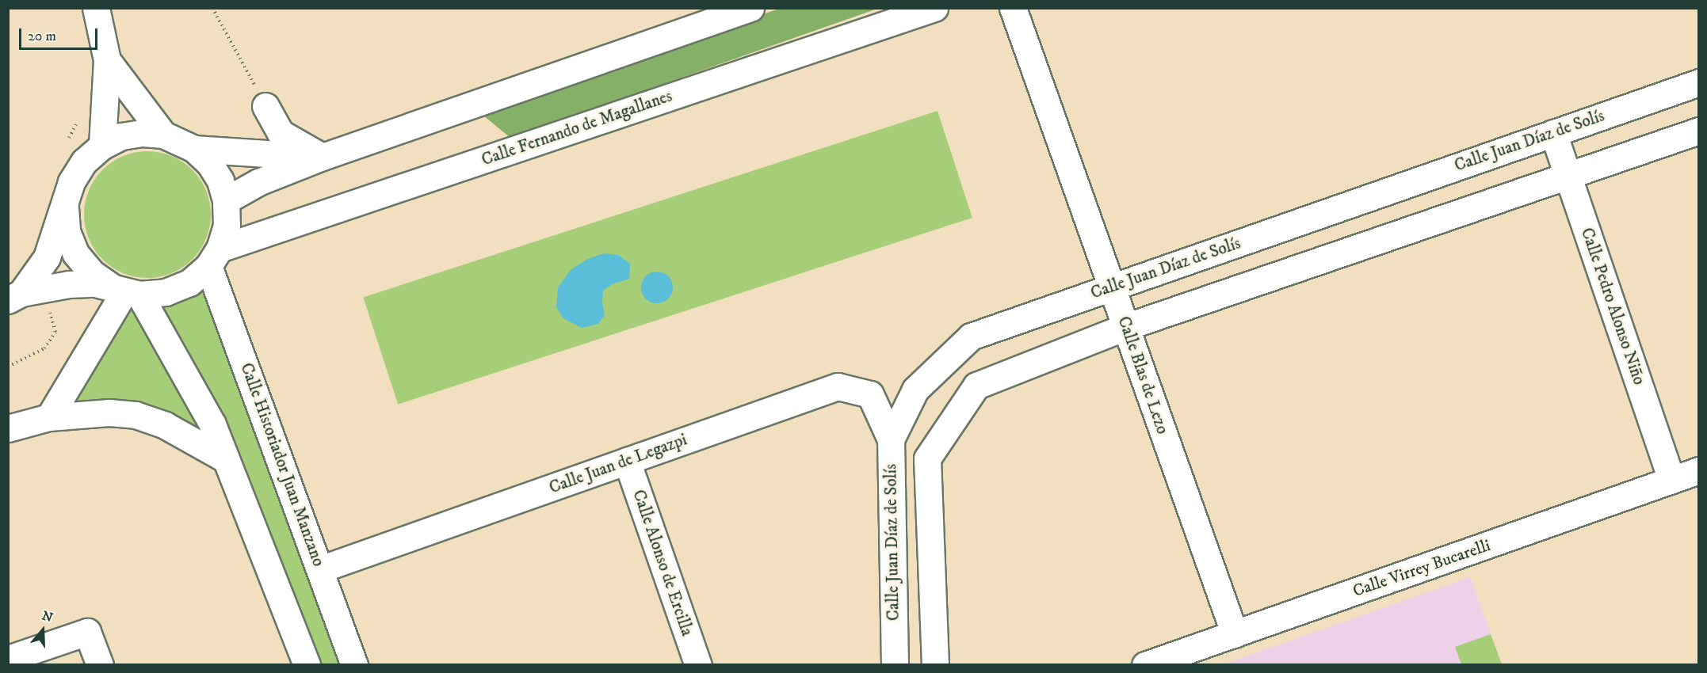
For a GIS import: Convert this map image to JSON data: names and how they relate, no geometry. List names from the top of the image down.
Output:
{
  "streets": {
    "street": [
      "Calle Fernando de Magallanes",
      "Calle Juan Díaz de Solís",
      "Calle Pedro Alonso Niño",
      "Calle Blas de Lezo",
      "Calle Juan de Legazpi",
      "Calle Historiador Juan Manzano",
      "Calle Alonso de Ercilla",
      "Calle Virrey Bucarelli"
    ]
  },
  "crossings": [
    ["Calle Fernando de Magallanes", "Calle Historiador Juan Manzano"],
    ["Calle Juan Díaz de Solís", "Calle Pedro Alonso Niño"],
    ["Calle Juan Díaz de Solís", "Calle Blas de Lezo"],
    ["Calle Juan Díaz de Solís", "Calle Juan de Legazpi"],
    ["Calle Pedro Alonso Niño", "Calle Virrey Bucarelli"],
    ["Calle Blas de Lezo", "Calle Virrey Bucarelli"],
    ["Calle Juan de Legazpi", "Calle Historiador Juan Manzano"],
    ["Calle Juan de Legazpi", "Calle Alonso de Ercilla"]
  ],
  "scale_bar": "20 m",
  "north": "top"
}
